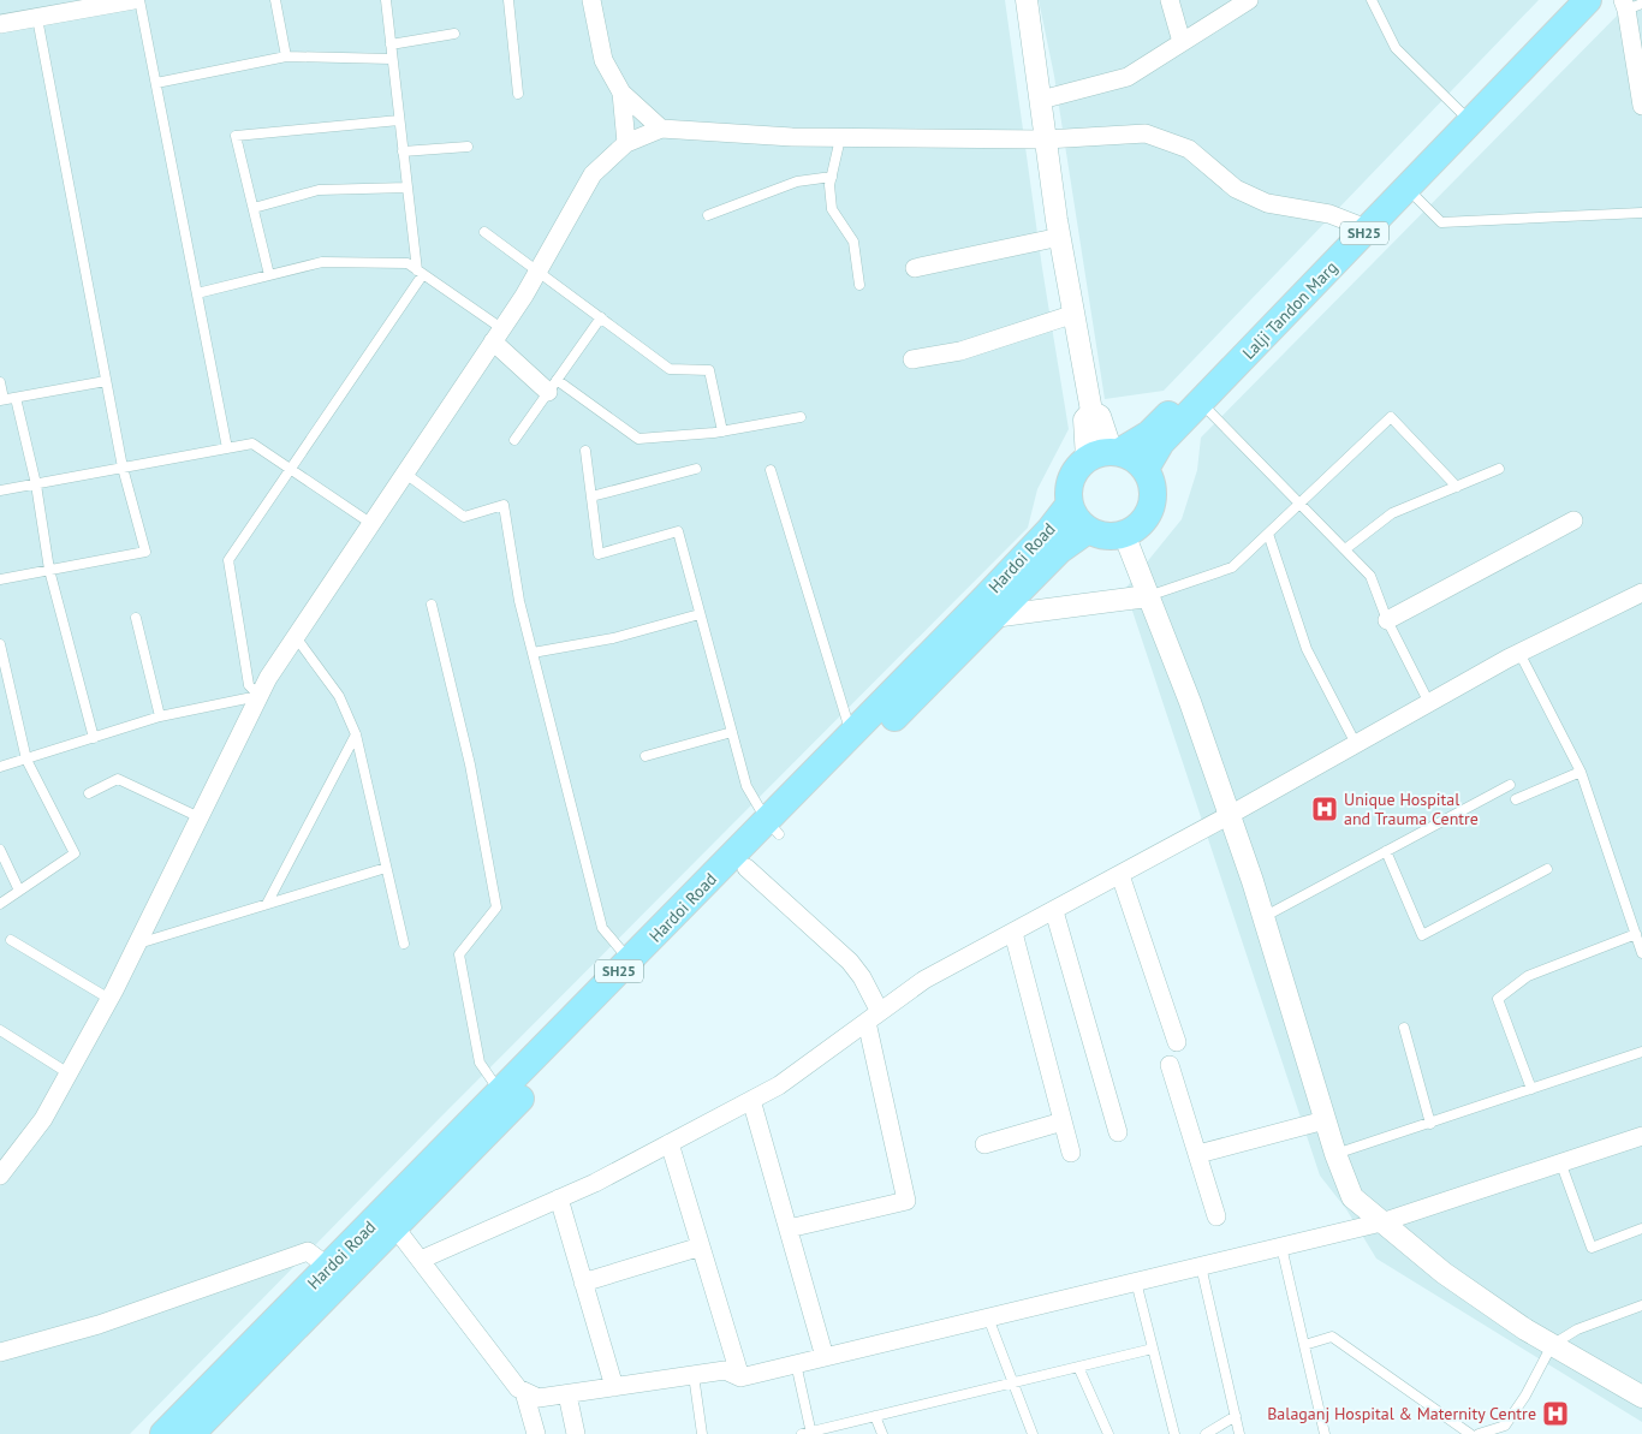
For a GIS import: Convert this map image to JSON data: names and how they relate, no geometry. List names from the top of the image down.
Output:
{
  "streets": {
    "main road": ["SH25", "Lalji Tandon Marg", "Hardoi Road"]
  },
  "crossings": [
    ["SH25", "Lalji Tandon Marg"],
    ["SH25", "Hardoi Road"],
    ["Lalji Tandon Marg", "Hardoi Road"]
  ],
  "places": {
    "hospital": ["Unique Hospital and Trauma Centre", "Balaganj Hospital & Maternity Centre"]
  }
}
